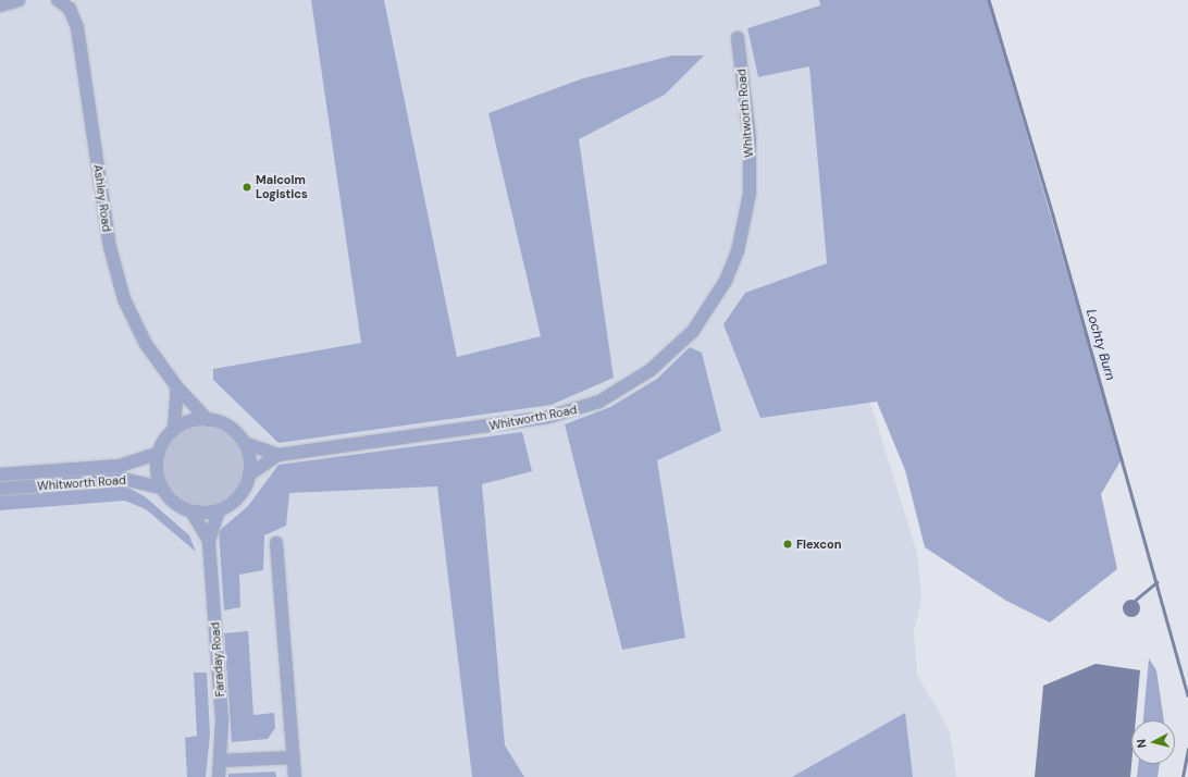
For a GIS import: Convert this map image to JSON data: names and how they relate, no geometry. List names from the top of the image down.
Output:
{
  "streets": {
    "street": ["Whitworth Road", "Ashley Road", "Faraday Road"]
  },
  "crossings": [
    ["Whitworth Road", "Ashley Road"],
    ["Whitworth Road", "Faraday Road"],
    ["Ashley Road", "Faraday Road"]
  ],
  "water": ["Lochty Burn"],
  "places": ["Malcolm Logistics", "Flexcon"],
  "north": "left"
}
